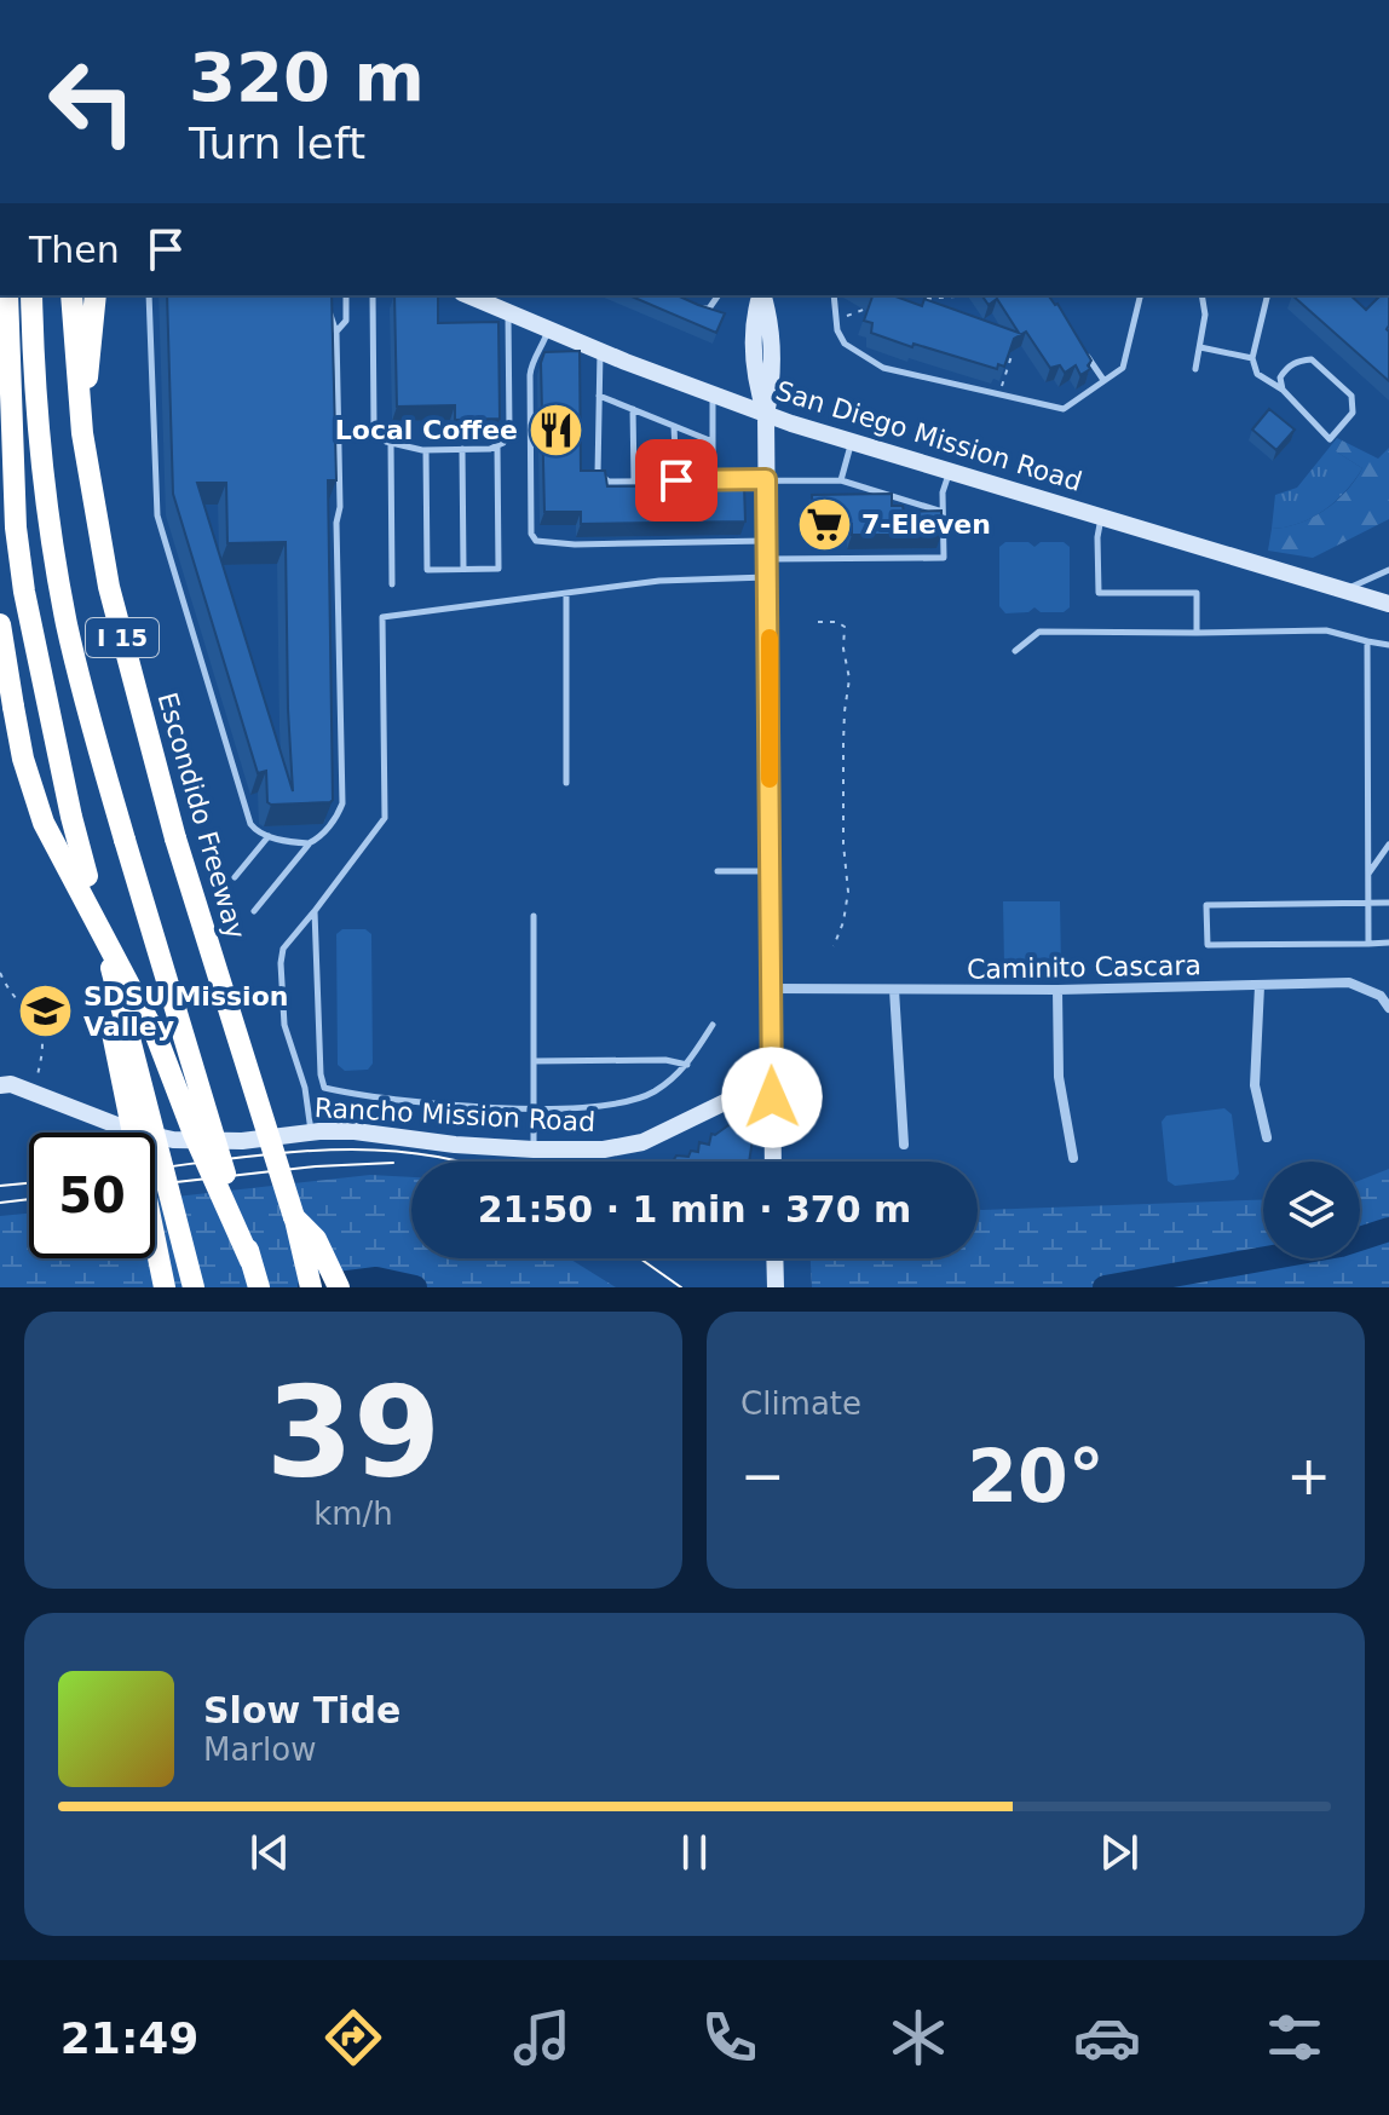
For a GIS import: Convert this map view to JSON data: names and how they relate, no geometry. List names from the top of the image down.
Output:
{
  "streets": {
    "highway": ["I 15", "Escondido Freeway"],
    "main road": ["San Diego Mission Road", "Rancho Mission Road"],
    "street": ["Caminito Cascara"]
  },
  "places": {
    "restaurant": ["Local Coffee"],
    "supermarket": ["7-Eleven"],
    "school or university": ["SDSU Mission Valley"]
  },
  "page": {
    "turn": ["320 m", "Turn left"],
    "then": "Then",
    "limit": "50",
    "trip": "21:50 · 1 min · 370 m",
    "tile": [
      ["39", "km/h"],
      "Climate"
    ],
    "heat": ["−", "20°", "+"],
    "song": ["Slow Tide", "Marlow"],
    "tabs": "21:49"
  }
}
